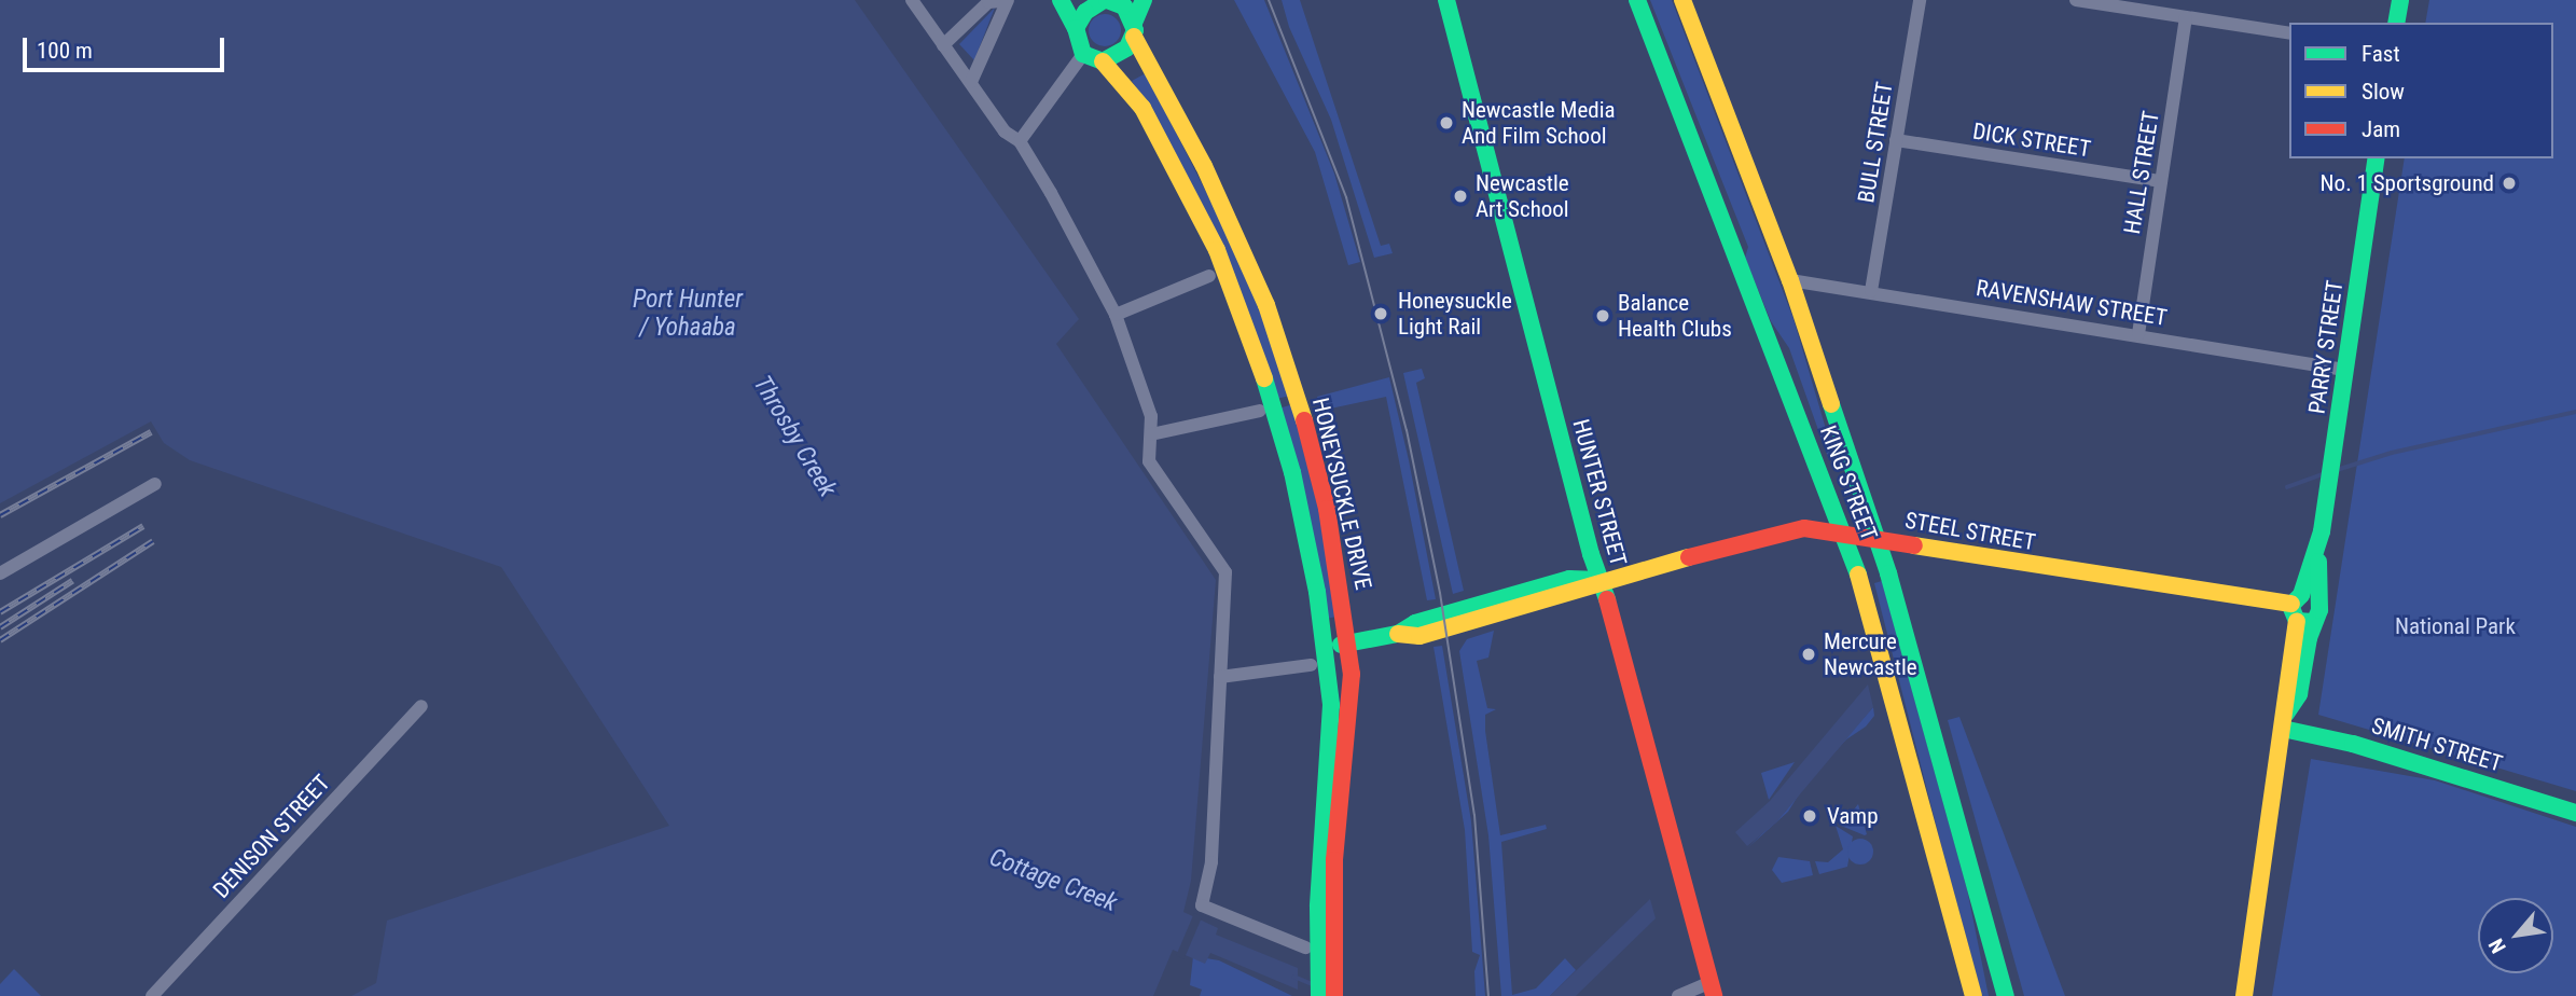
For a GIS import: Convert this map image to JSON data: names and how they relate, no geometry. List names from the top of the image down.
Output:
{
  "streets": {
    "main road": [
      "PARRY STREET",
      "KING STREET",
      "HUNTER STREET",
      "HONEYSUCKLE DRIVE",
      "STEEL STREET",
      "SMITH STREET"
    ],
    "street": [
      "DICK STREET",
      "BULL STREET",
      "HALL STREET",
      "RAVENSHAW STREET",
      "DENISON STREET"
    ]
  },
  "crossings": [
    ["DICK STREET", "BULL STREET"],
    ["DICK STREET", "HALL STREET"],
    ["BULL STREET", "RAVENSHAW STREET"],
    ["HALL STREET", "RAVENSHAW STREET"],
    ["RAVENSHAW STREET", "PARRY STREET"],
    ["RAVENSHAW STREET", "KING STREET"],
    ["PARRY STREET", "STEEL STREET"],
    ["PARRY STREET", "SMITH STREET"],
    ["KING STREET", "STEEL STREET"],
    ["HUNTER STREET", "STEEL STREET"],
    ["HONEYSUCKLE DRIVE", "STEEL STREET"]
  ],
  "water": ["Port Hunter / Yohaaba", "Throsby Creek", "Cottage Creek"],
  "parks": ["National Park"],
  "places": [
    "Newcastle Media And Film School",
    "No. 1 Sportsground",
    "Newcastle Art School",
    "Honeysuckle Light Rail",
    "Balance Health Clubs",
    "Mercure Newcastle",
    "Vamp"
  ],
  "legend": ["Fast", "Slow", "Jam"],
  "scale_bar": "100 m",
  "north": "bottom left"
}
